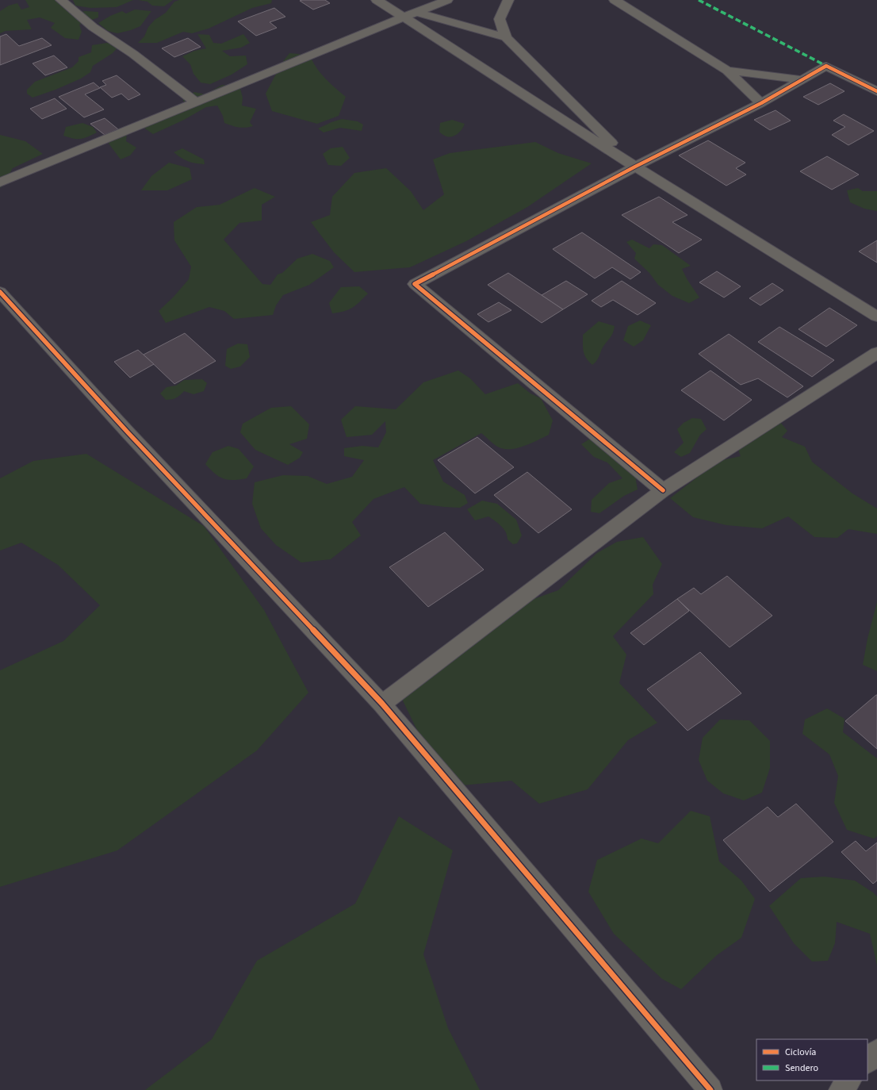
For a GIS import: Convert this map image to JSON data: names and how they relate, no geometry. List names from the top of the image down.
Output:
{
  "legend": ["Ciclovía", "Sendero"]
}
